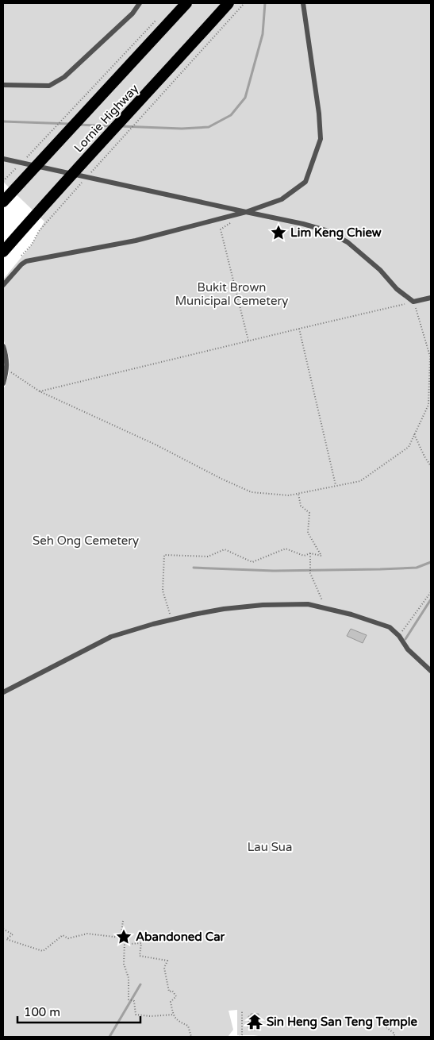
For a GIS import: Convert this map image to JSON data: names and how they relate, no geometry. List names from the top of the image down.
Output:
{
  "streets": {
    "highway": ["Lornie Highway"]
  },
  "parks": ["Bukit Brown Municipal Cemetery", "Seh Ong Cemetery", "Lau Sua"],
  "places": {
    "place": ["Lim Keng Chiew", "Abandoned Car"],
    "temple": ["Sin Heng San Teng Temple"]
  },
  "scale_bar": "100 m"
}
